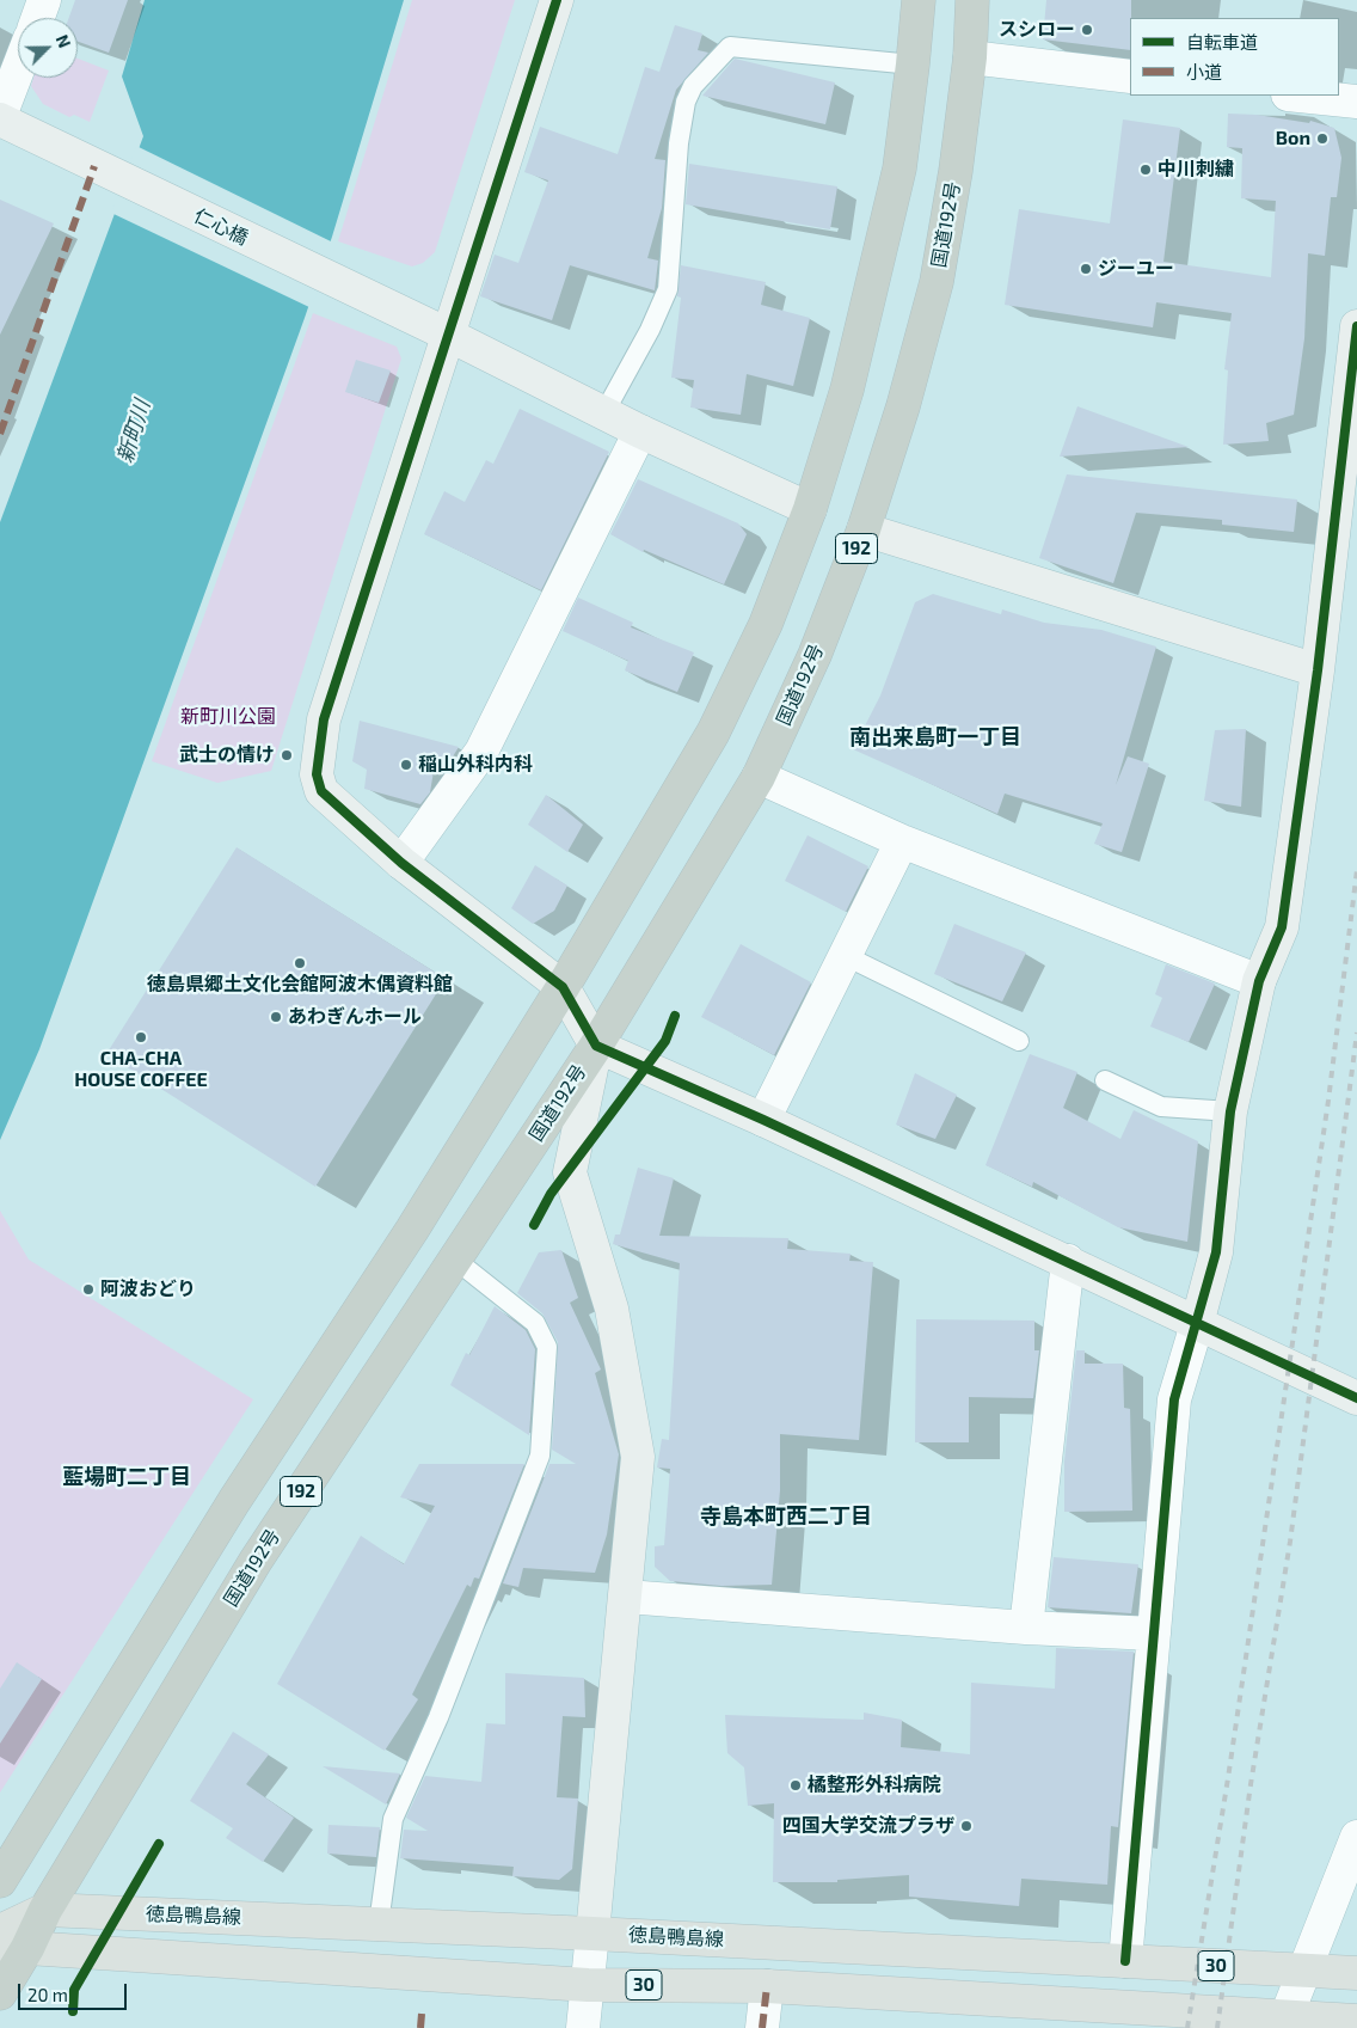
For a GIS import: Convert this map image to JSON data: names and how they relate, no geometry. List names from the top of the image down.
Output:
{
  "streets": {
    "highway": ["国道192号", "192"],
    "main road": ["徳島鴨島線", "30"],
    "street": ["仁心橋"]
  },
  "crossings": [
    ["国道192号", "徳島鴨島線"],
    ["国道192号", "30"],
    ["仁心橋", "192"]
  ],
  "districts": ["南出来島町一丁目", "藍場町二丁目", "寺島本町西二丁目"],
  "water": ["新町川"],
  "parks": ["新町川公園"],
  "places": [
    "スシロー",
    "Bon",
    "中川刺繍",
    "ジーユー",
    "武士の情け",
    "稲山外科内科",
    "徳島県郷土文化会館阿波木偶資料館",
    "あわぎんホール",
    "CHA-CHA HOUSE COFFEE",
    "阿波おどり",
    "橘整形外科病院",
    "四国大学交流プラザ"
  ],
  "legend": ["自転車道", "小道"],
  "scale_bar": "20 m",
  "north": "top right"
}
